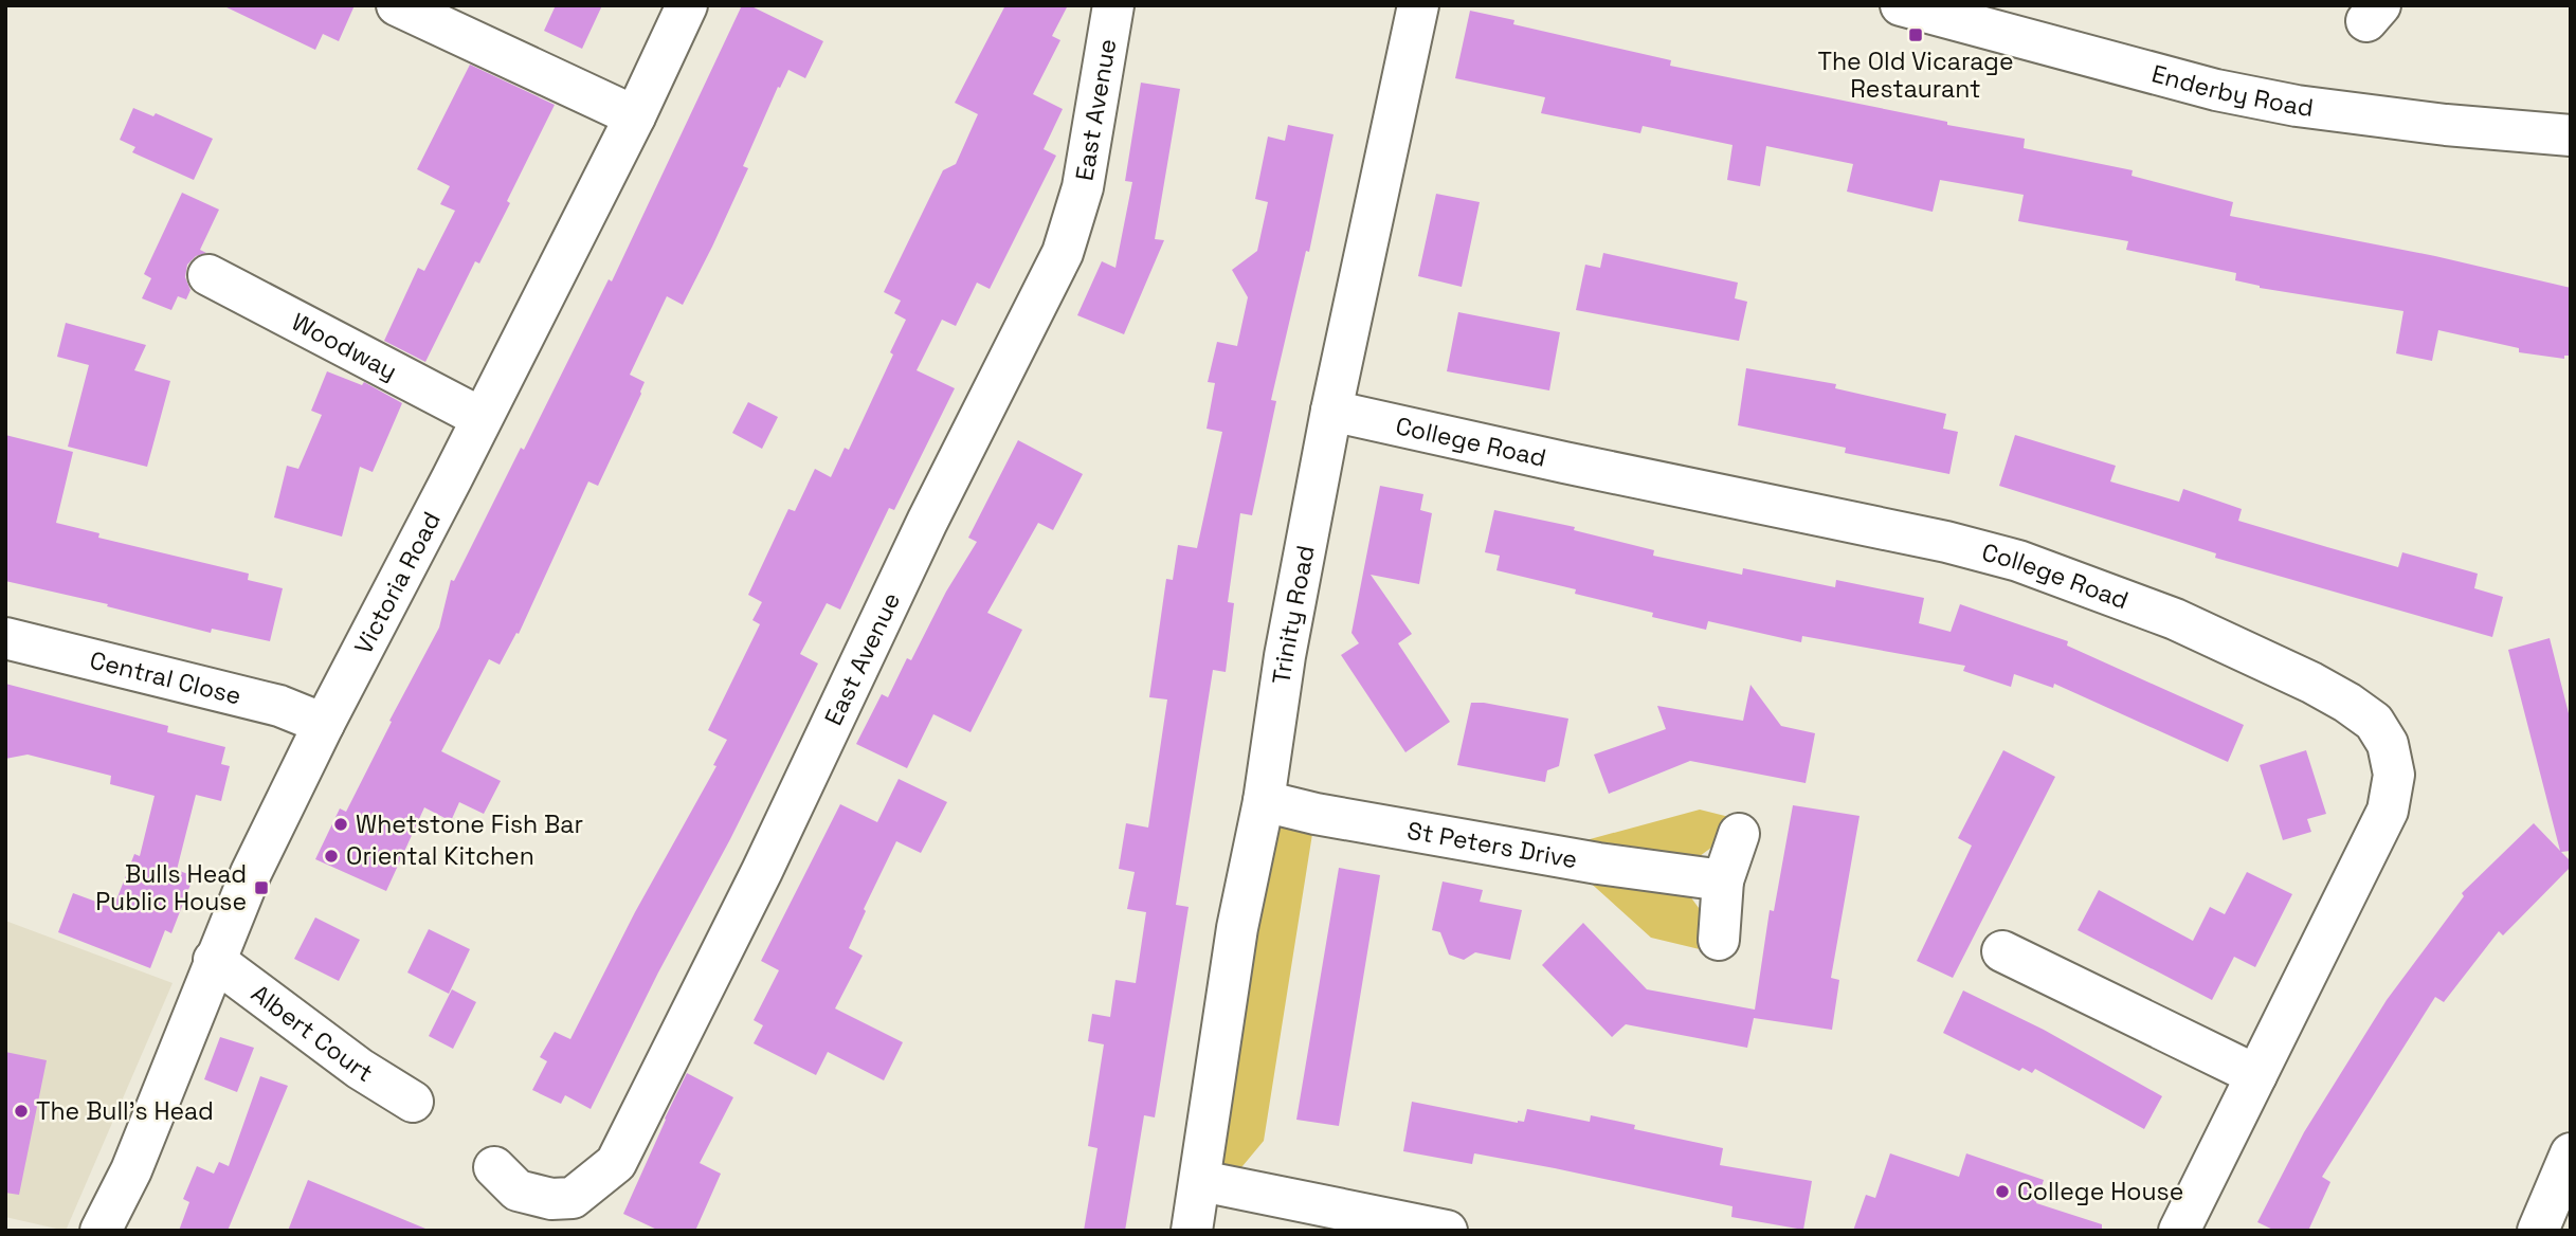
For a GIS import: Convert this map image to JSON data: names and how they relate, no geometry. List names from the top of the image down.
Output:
{
  "streets": {
    "street": [
      "Enderby Road",
      "East Avenue",
      "Woodway",
      "College Road",
      "Victoria Road",
      "Trinity Road",
      "Central Close",
      "St Peters Drive",
      "Albert Court"
    ]
  },
  "crossings": [
    ["Woodway", "Victoria Road"],
    ["College Road", "Trinity Road"],
    ["Victoria Road", "Central Close"],
    ["Victoria Road", "Albert Court"],
    ["Trinity Road", "St Peters Drive"]
  ],
  "places": {
    "transit": ["The Old Vicarage Restaurant", "Bulls Head Public House"],
    "other": [
      "Whetstone Fish Bar",
      "Oriental Kitchen",
      "The Bull's Head",
      "College House"
    ]
  }
}
